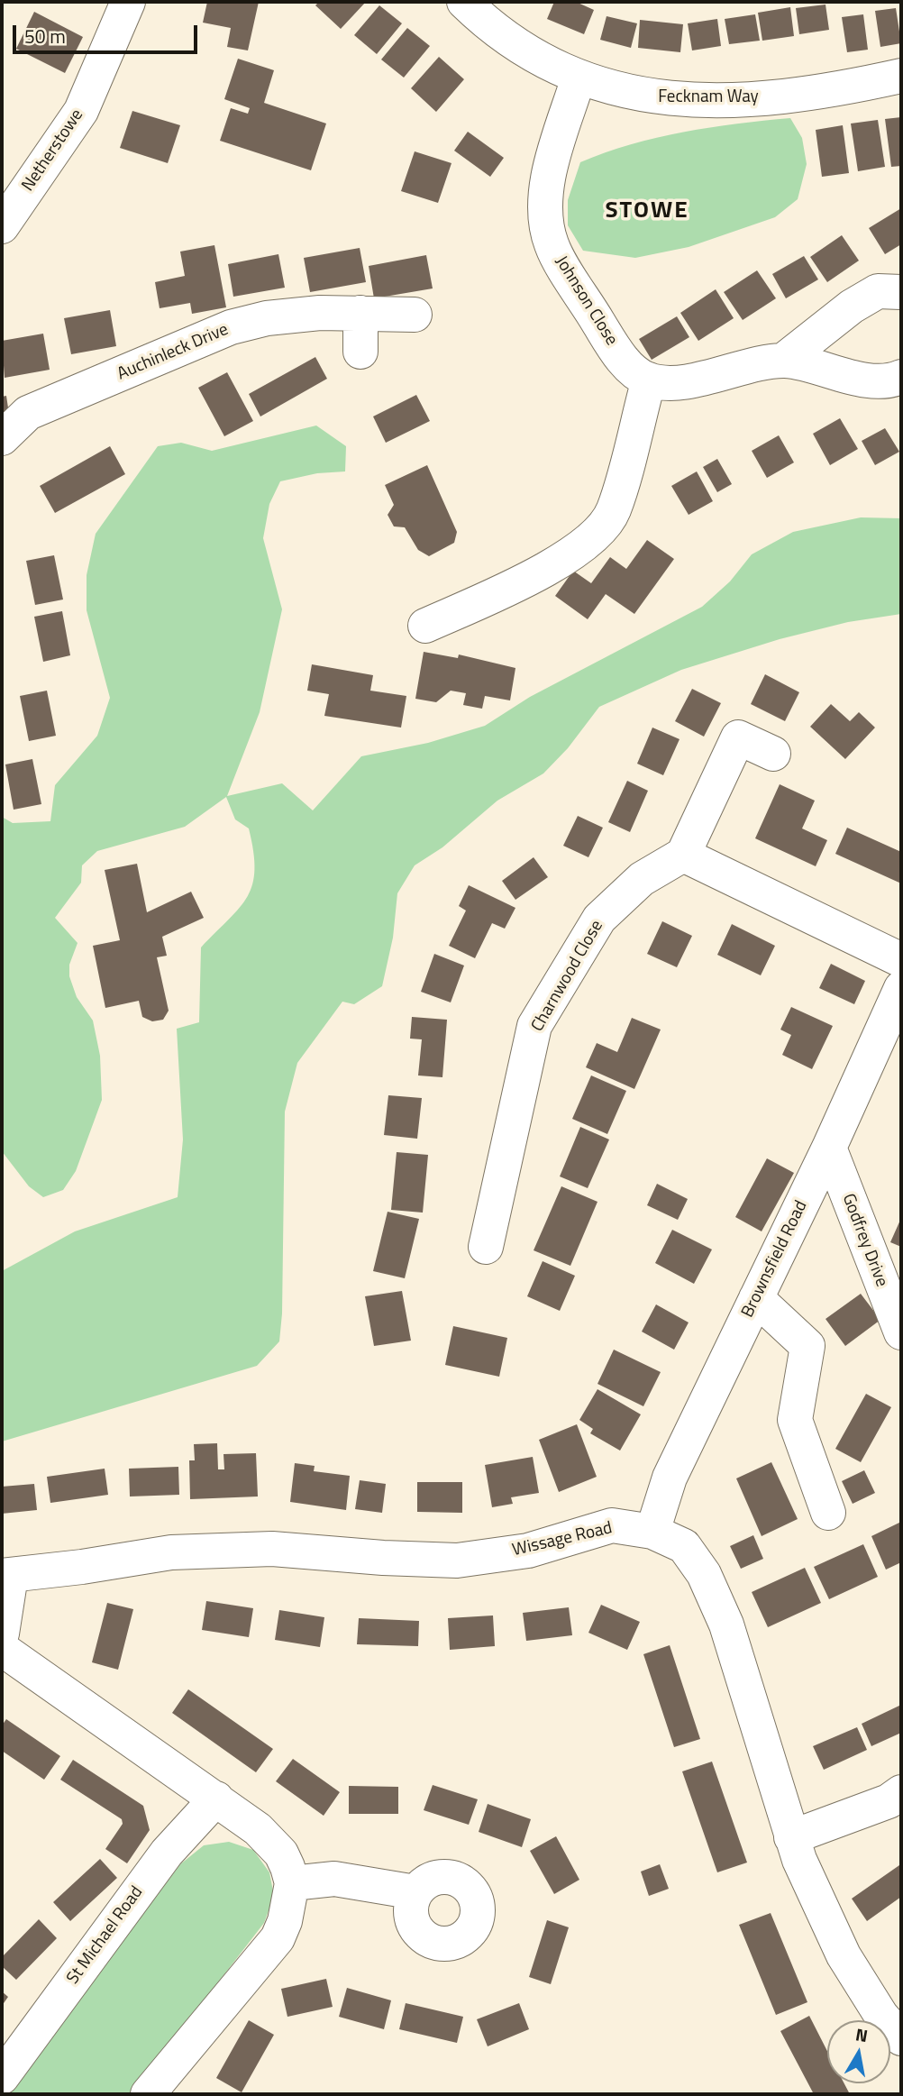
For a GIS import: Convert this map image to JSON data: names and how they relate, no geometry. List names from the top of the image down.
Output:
{
  "streets": {
    "street": [
      "Fecknam Way",
      "Netherstowe",
      "Johnson Close",
      "Auchinleck Drive",
      "Charnwood Close",
      "Godfrey Drive",
      "Brownsfield Road",
      "Wissage Road",
      "St Michael Road"
    ]
  },
  "crossings": [
    ["Fecknam Way", "Johnson Close"],
    ["Godfrey Drive", "Brownsfield Road"],
    ["Brownsfield Road", "Wissage Road"]
  ],
  "districts": ["STOWE"],
  "scale_bar": "50 m",
  "north": "top"
}
